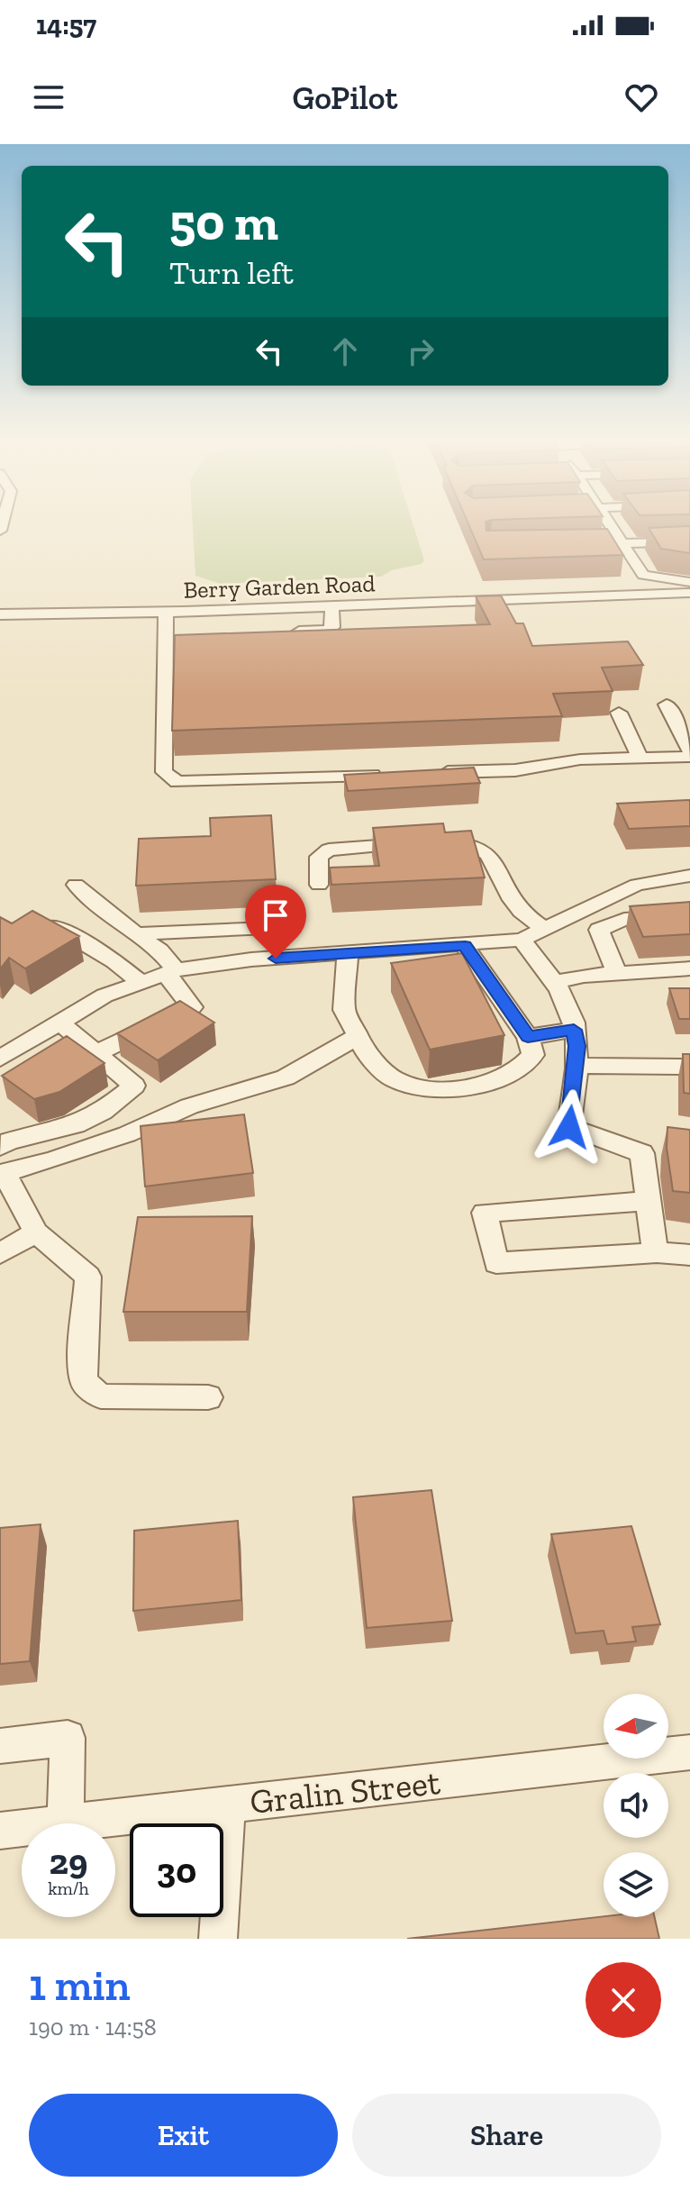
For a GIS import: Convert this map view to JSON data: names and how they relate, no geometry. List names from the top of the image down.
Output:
{
  "streets": {
    "street": ["Berry Garden Road", "Gralin Street"]
  },
  "north": "left",
  "page": {
    "status": "14:57",
    "header": "GoPilot",
    "turn": ["50 m", "Turn left"],
    "speed": "29 km/h",
    "limit": "30",
    "heading": ["1 min", "190 m · 14:58"],
    "buttons": ["Exit", "Share"]
  }
}
